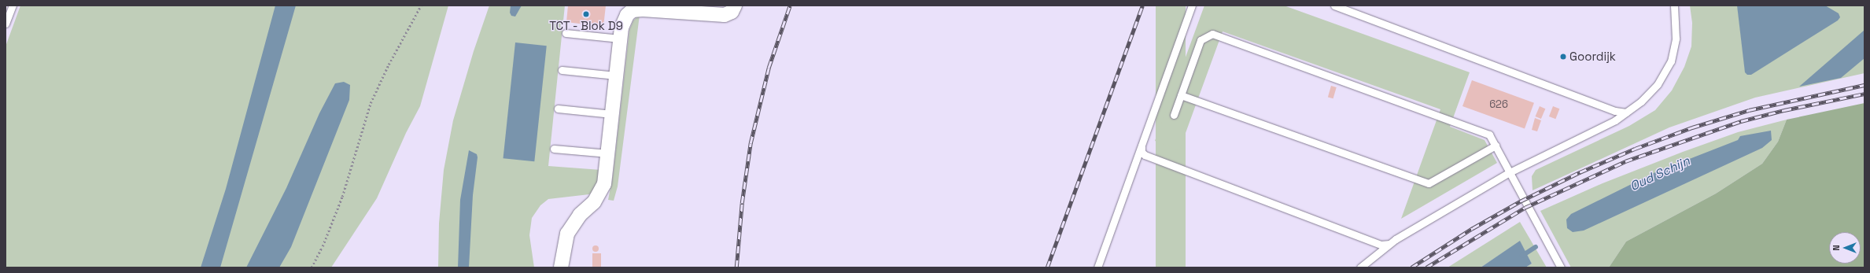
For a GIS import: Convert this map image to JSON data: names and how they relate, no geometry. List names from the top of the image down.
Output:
{
  "water": ["Oud Schijn"],
  "places": ["TCT - Blok D9", "Goordijk"],
  "house_numbers": ["626"],
  "north": "left"
}
